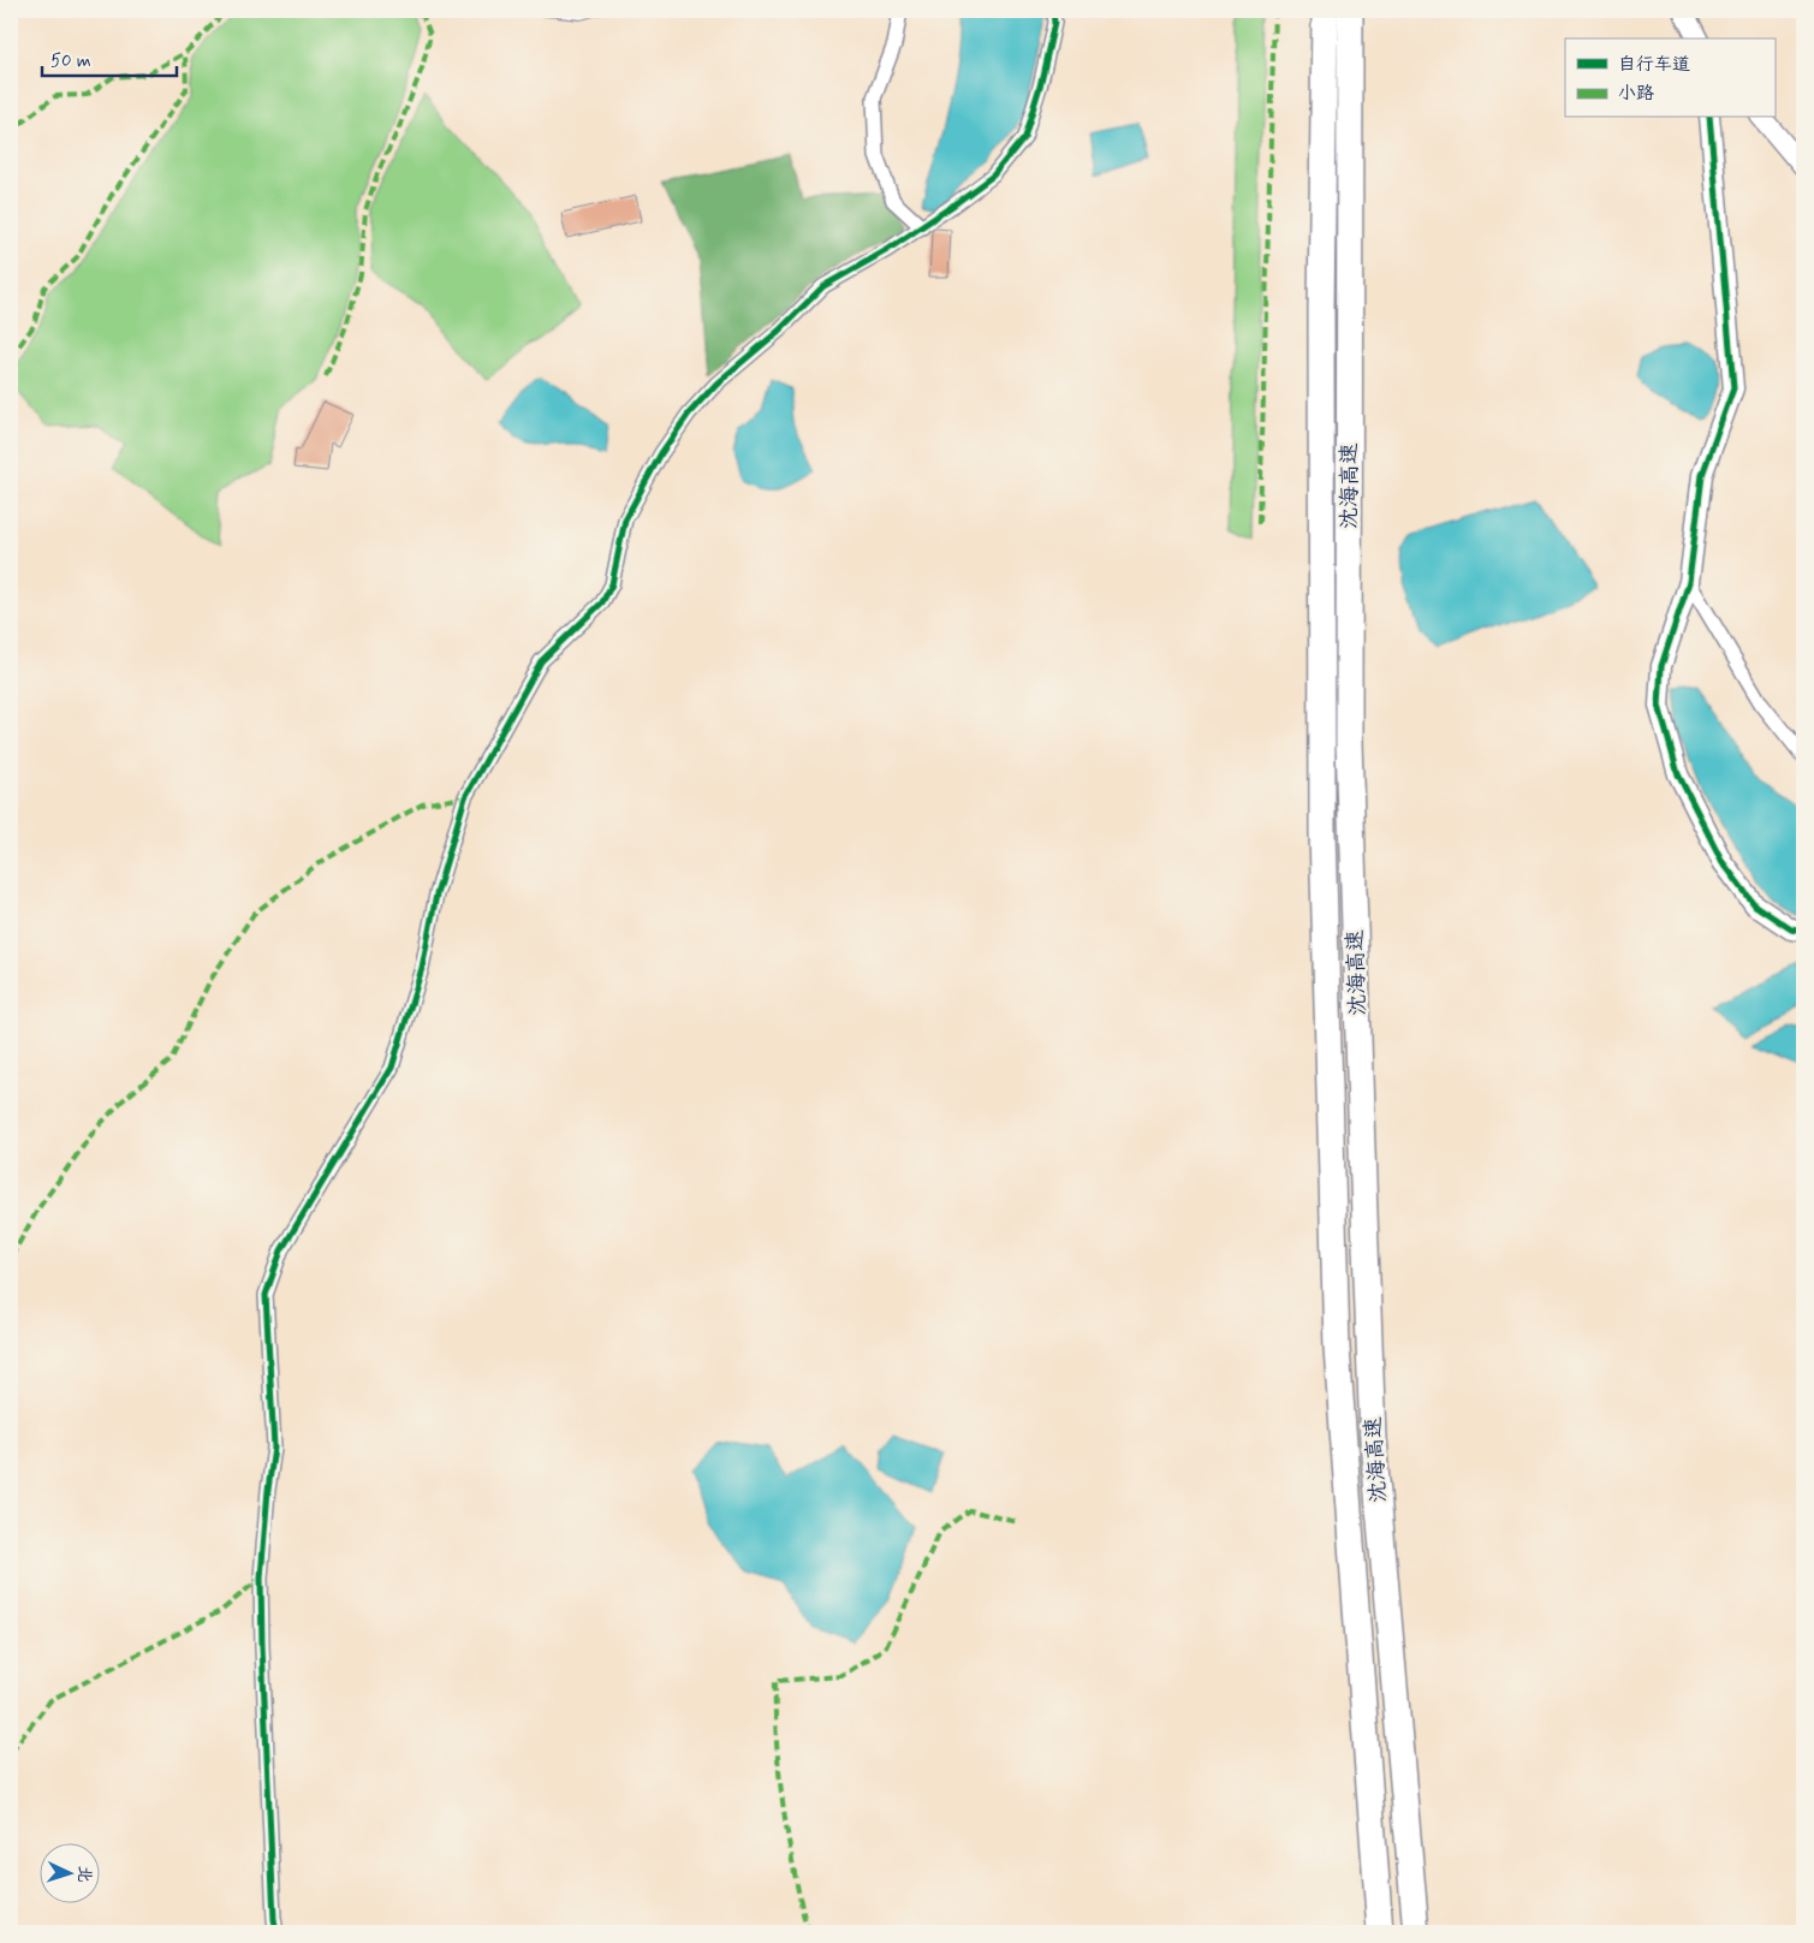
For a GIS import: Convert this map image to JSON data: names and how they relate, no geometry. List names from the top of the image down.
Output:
{
  "streets": {
    "highway": ["沈海高速"]
  },
  "legend": ["自行车道", "小路"],
  "scale_bar": "50 m",
  "north": "right"
}
